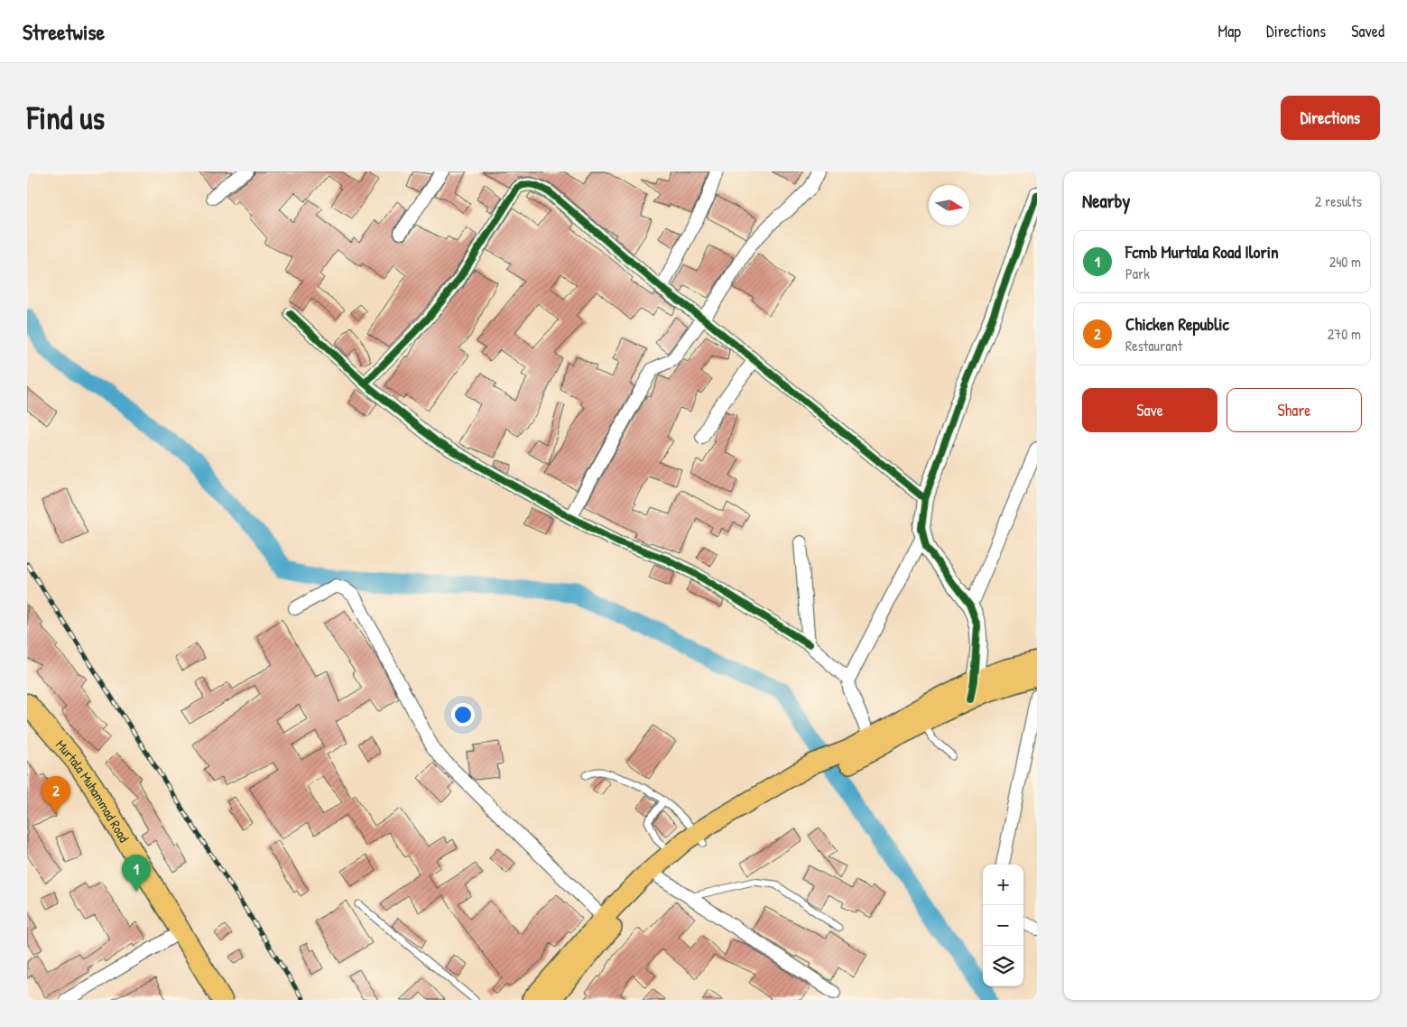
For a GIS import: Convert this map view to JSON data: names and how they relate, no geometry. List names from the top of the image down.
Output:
{
  "streets": {
    "highway": ["Murtala Muhammad Road"]
  },
  "north": "right",
  "page": {
    "header": "Streetwise",
    "nav": ["Map", "Directions", "Saved"],
    "buttons": [
      "Directions",
      ["Save", "Share"]
    ],
    "title": "Find us",
    "heading": ["Nearby", "2 results"],
    "list": [
      {
        "mark": "1",
        "name": "Fcmb Murtala Road Ilorin",
        "note": "Park",
        "value": "240 m"
      },
      {
        "mark": "2",
        "name": "Chicken Republic",
        "note": "Restaurant",
        "value": "270 m"
      }
    ],
    "pins": ["2", "1"],
    "map_buttons": ["+", "−"]
  }
}
